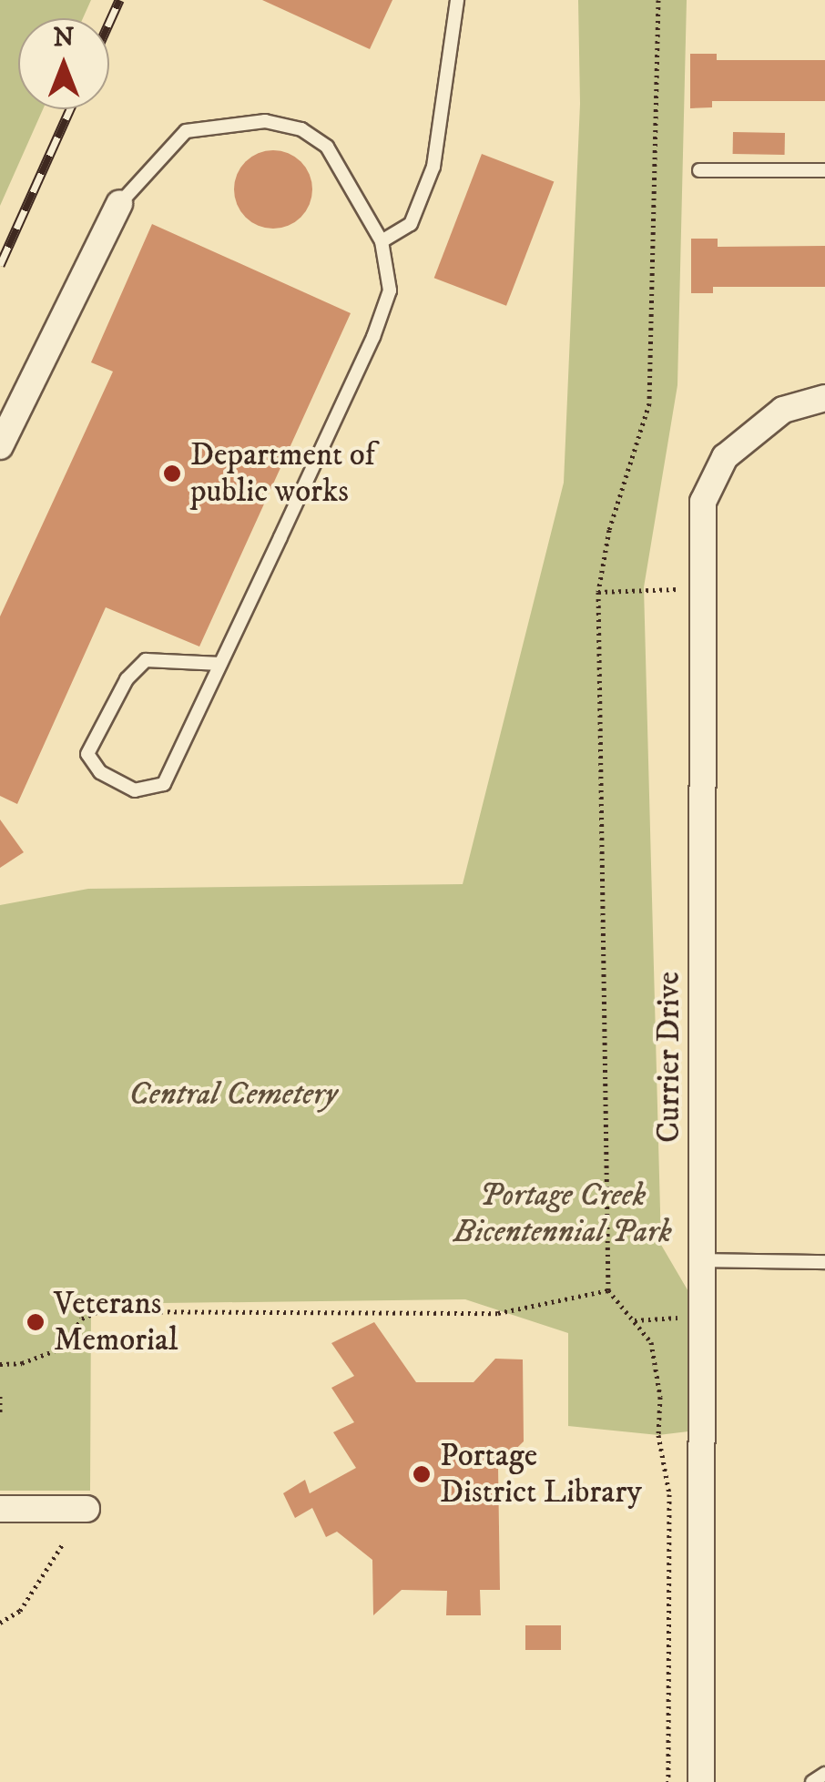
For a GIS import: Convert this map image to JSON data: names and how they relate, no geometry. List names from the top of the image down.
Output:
{
  "streets": {
    "street": ["Currier Drive"]
  },
  "parks": ["Central Cemetery", "Portage Creek Bicentennial Park"],
  "places": ["Department of public works", "Veterans Memorial", "Portage District Library"],
  "north": "top"
}
